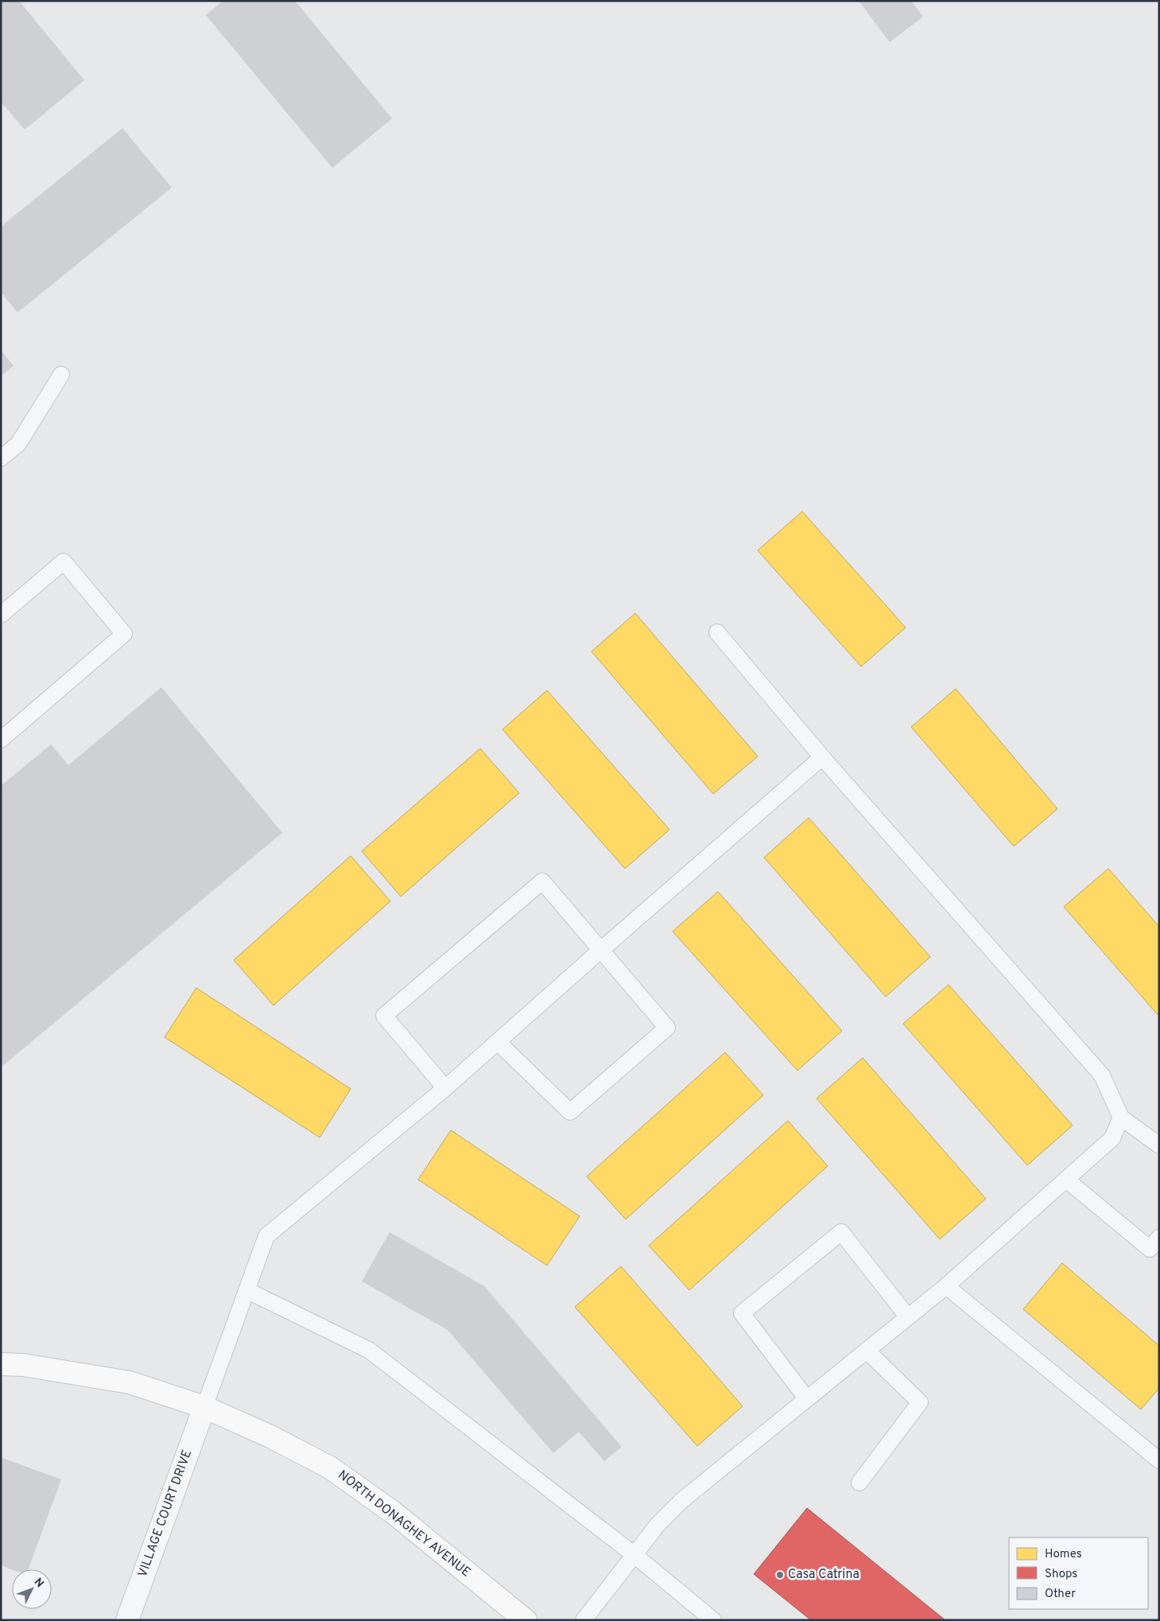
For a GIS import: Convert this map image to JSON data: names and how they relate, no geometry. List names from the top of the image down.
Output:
{
  "streets": {
    "street": ["VILLAGE COURT DRIVE", "NORTH DONAGHEY AVENUE"]
  },
  "crossings": [
    ["VILLAGE COURT DRIVE", "NORTH DONAGHEY AVENUE"]
  ],
  "places": ["Casa Catrina"],
  "legend": ["Homes", "Shops", "Other"],
  "north": "top right"
}
